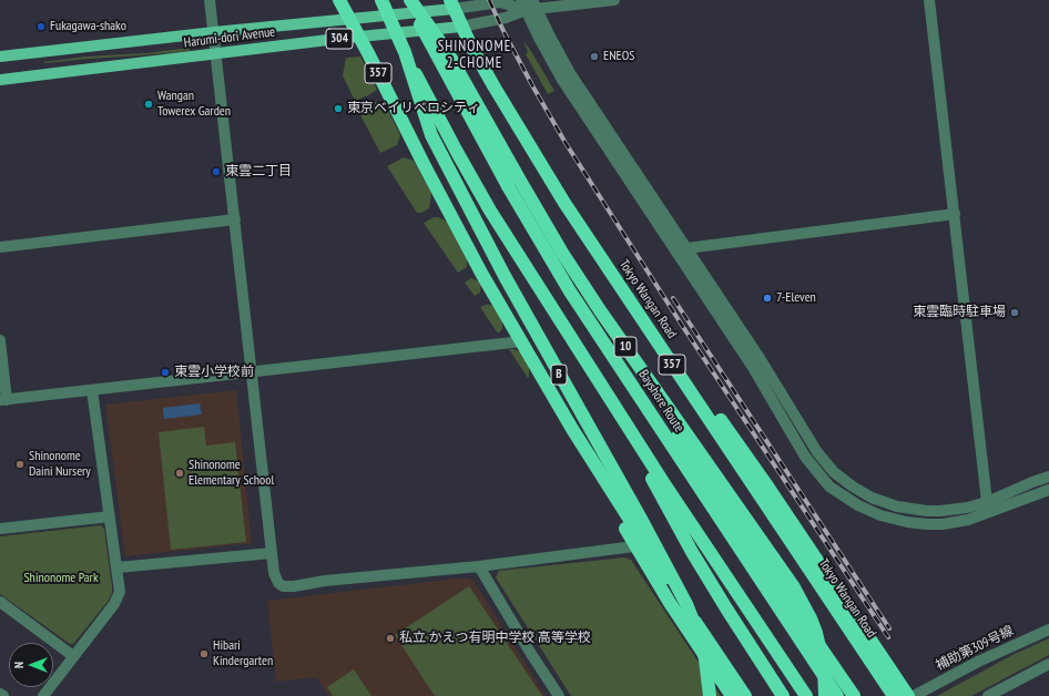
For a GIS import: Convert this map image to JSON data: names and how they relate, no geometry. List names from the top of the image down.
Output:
{
  "streets": {
    "highway": [
      "357",
      "Tokyo Wangan Road",
      "10",
      "B",
      "Bayshore Route"
    ],
    "main road": ["Harumi-dori Avenue", "304"],
    "street": ["補助第309号線"]
  },
  "crossings": [
    ["Harumi-dori Avenue", "304"],
    ["Harumi-dori Avenue", "357"],
    ["Harumi-dori Avenue", "Tokyo Wangan Road"],
    ["304", "357"],
    ["304", "Tokyo Wangan Road"],
    ["357", "Tokyo Wangan Road"],
    ["10", "Bayshore Route"]
  ],
  "districts": ["SHINONOME 2-CHOME"],
  "parks": ["Shinonome Park"],
  "places": [
    "Fukagawa-shako",
    "ENEOS",
    "Wangan Towerex Garden",
    "東京ベイリベロシティ",
    "東雲二丁目",
    "7-Eleven",
    "東雲臨時駐車場",
    "東雲小学校前",
    "Shinonome Daini Nursery",
    "Shinonome Elementary School",
    "私立 かえつ有明中学校 高等学校",
    "Hibari Kindergarten"
  ],
  "north": "left"
}
